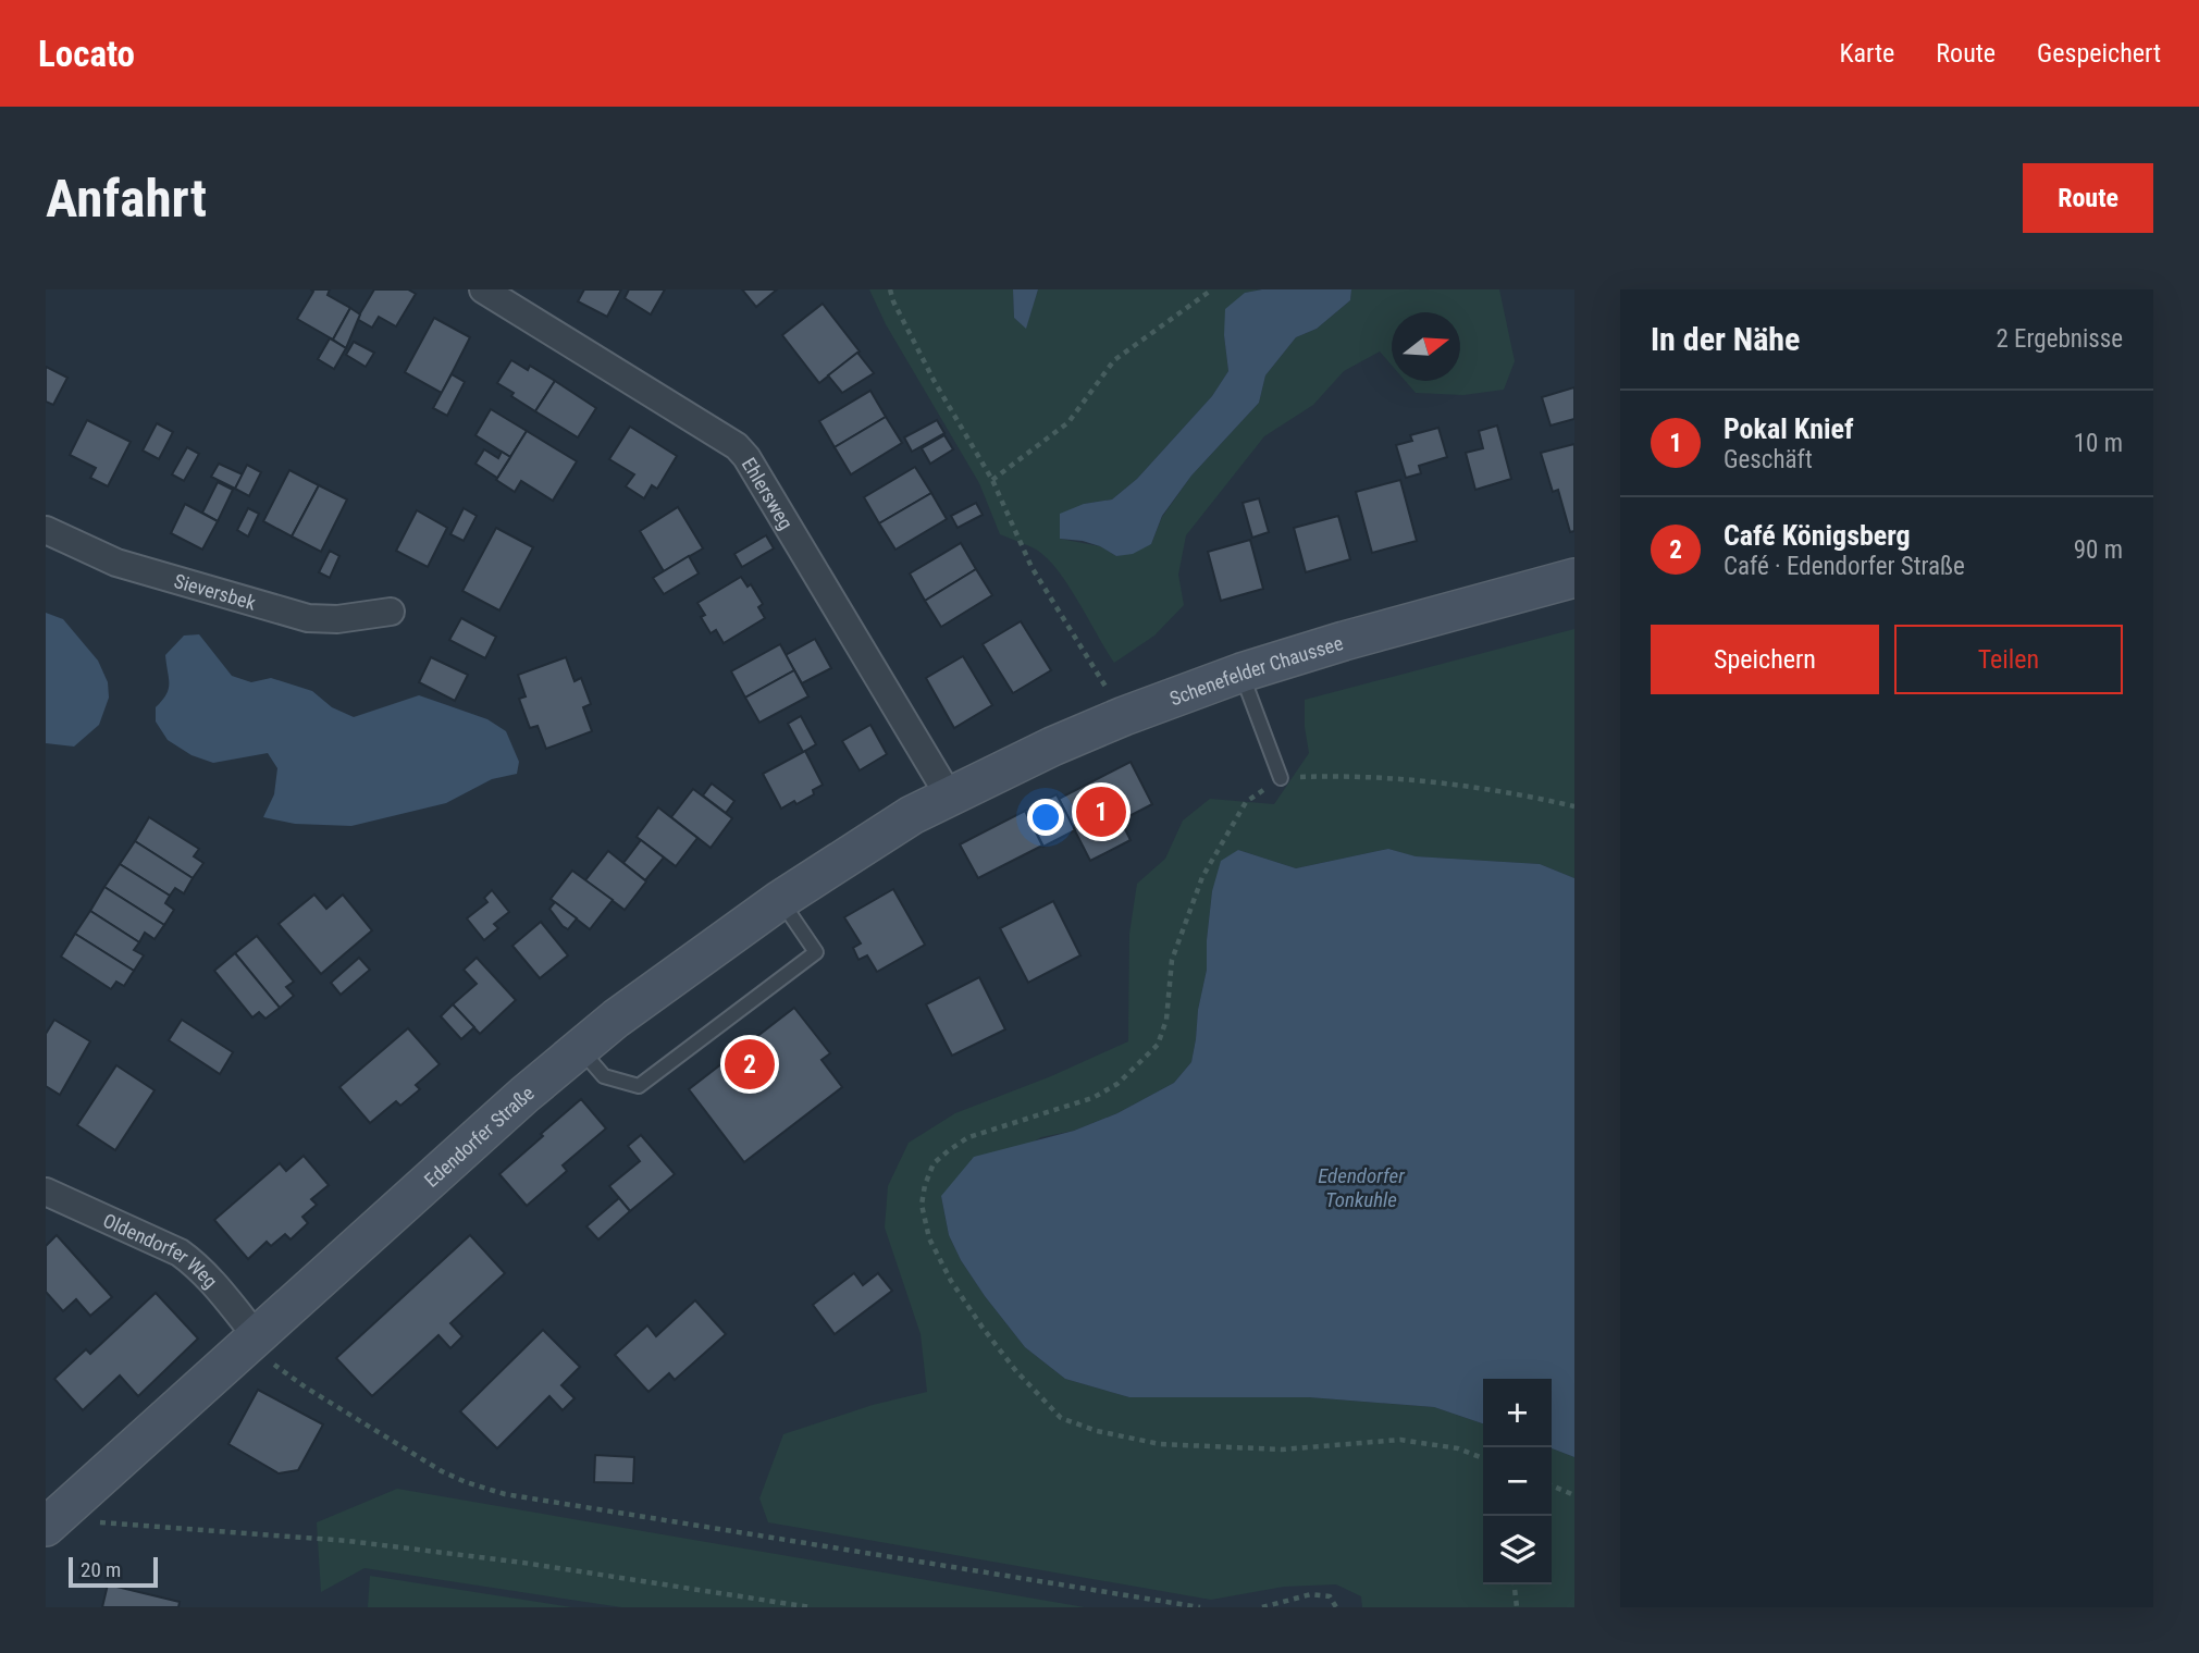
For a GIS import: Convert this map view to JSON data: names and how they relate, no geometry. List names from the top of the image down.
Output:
{
  "streets": {
    "street": [
      "Ehlersweg",
      "Sieversbek",
      "Schenefelder Chaussee",
      "Edendorfer Straße",
      "Oldendorfer Weg"
    ]
  },
  "crossings": [
    ["Ehlersweg", "Schenefelder Chaussee"],
    ["Ehlersweg", "Edendorfer Straße"],
    ["Schenefelder Chaussee", "Edendorfer Straße"],
    ["Edendorfer Straße", "Oldendorfer Weg"]
  ],
  "water": ["Edendorfer Tonkuhle"],
  "scale_bar": "20 m",
  "north": "right",
  "page": {
    "header": "Locato",
    "nav": ["Karte", "Route", "Gespeichert"],
    "buttons": [
      "Route",
      ["Speichern", "Teilen"]
    ],
    "title": "Anfahrt",
    "heading": ["In der Nähe", "2 Ergebnisse"],
    "list": [
      {
        "mark": "1",
        "name": "Pokal Knief",
        "note": "Geschäft",
        "value": "10 m"
      },
      {
        "mark": "2",
        "name": "Café Königsberg",
        "note": "Café · Edendorfer Straße",
        "value": "90 m"
      }
    ],
    "pins": ["1", "2"],
    "map_buttons": ["+", "−"],
    "scale": "20 m"
  }
}
